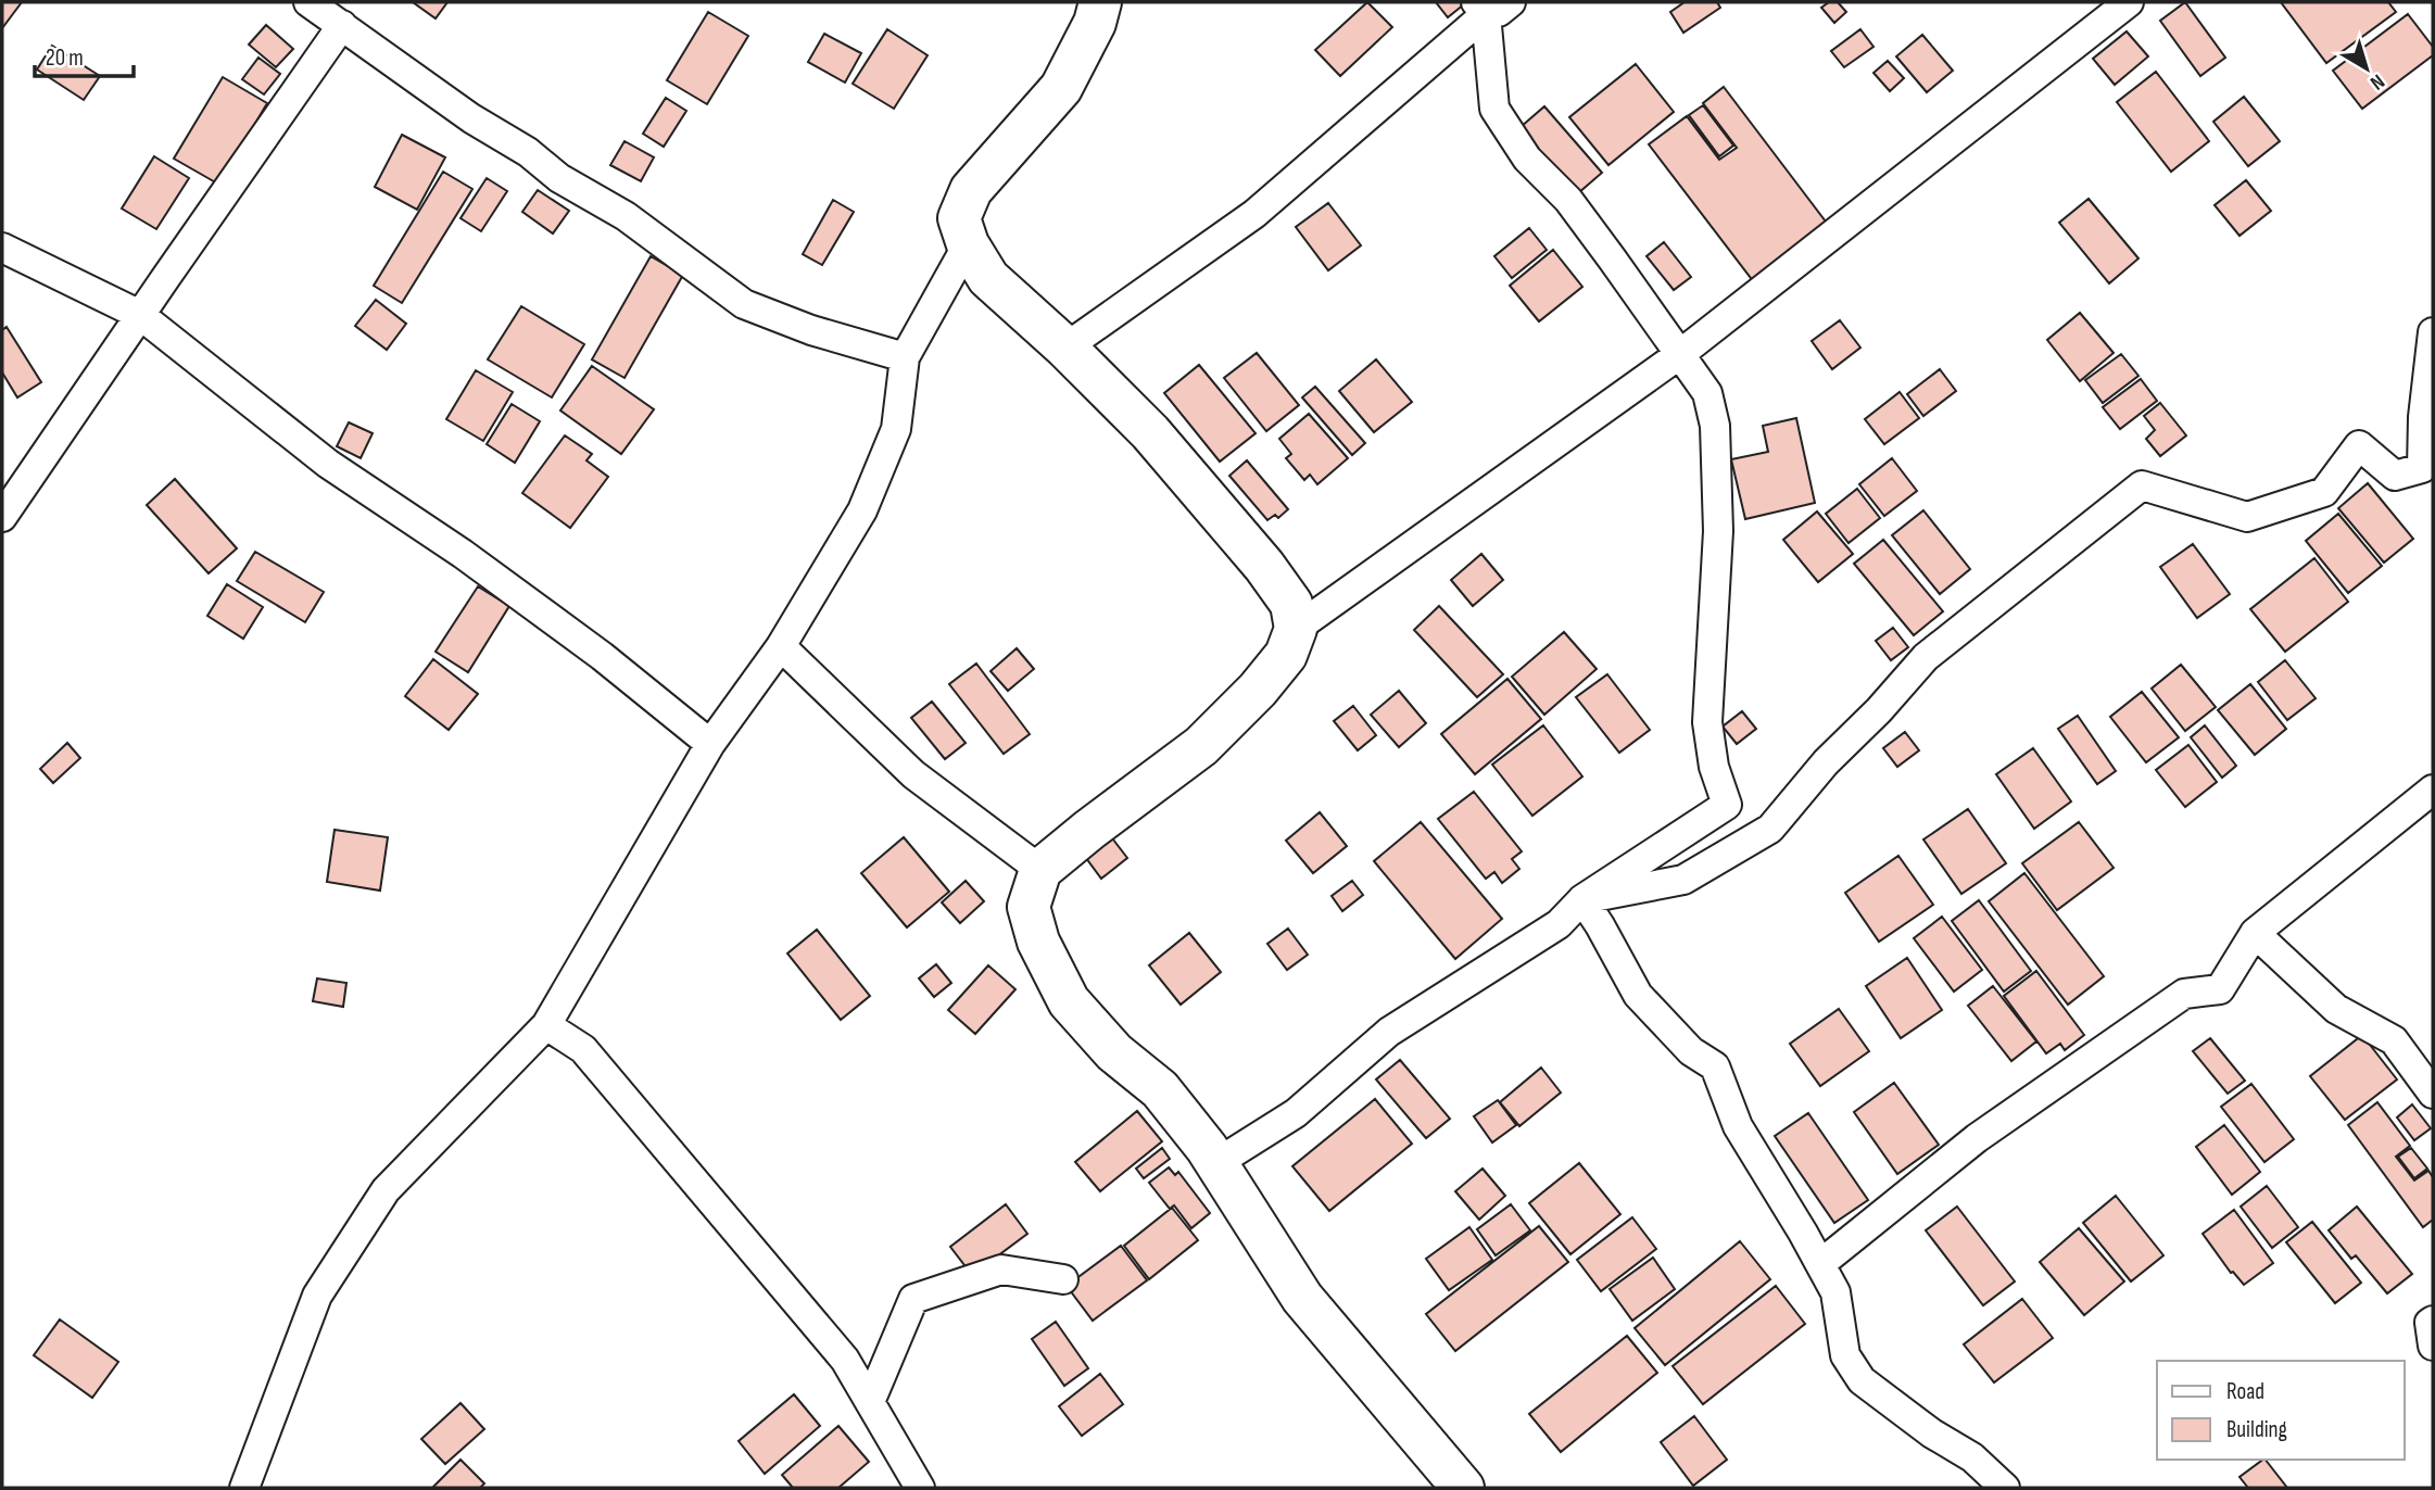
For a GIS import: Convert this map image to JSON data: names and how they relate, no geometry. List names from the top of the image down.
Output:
{
  "legend": ["Road", "Building"],
  "scale_bar": "20 m",
  "north": "bottom right"
}
